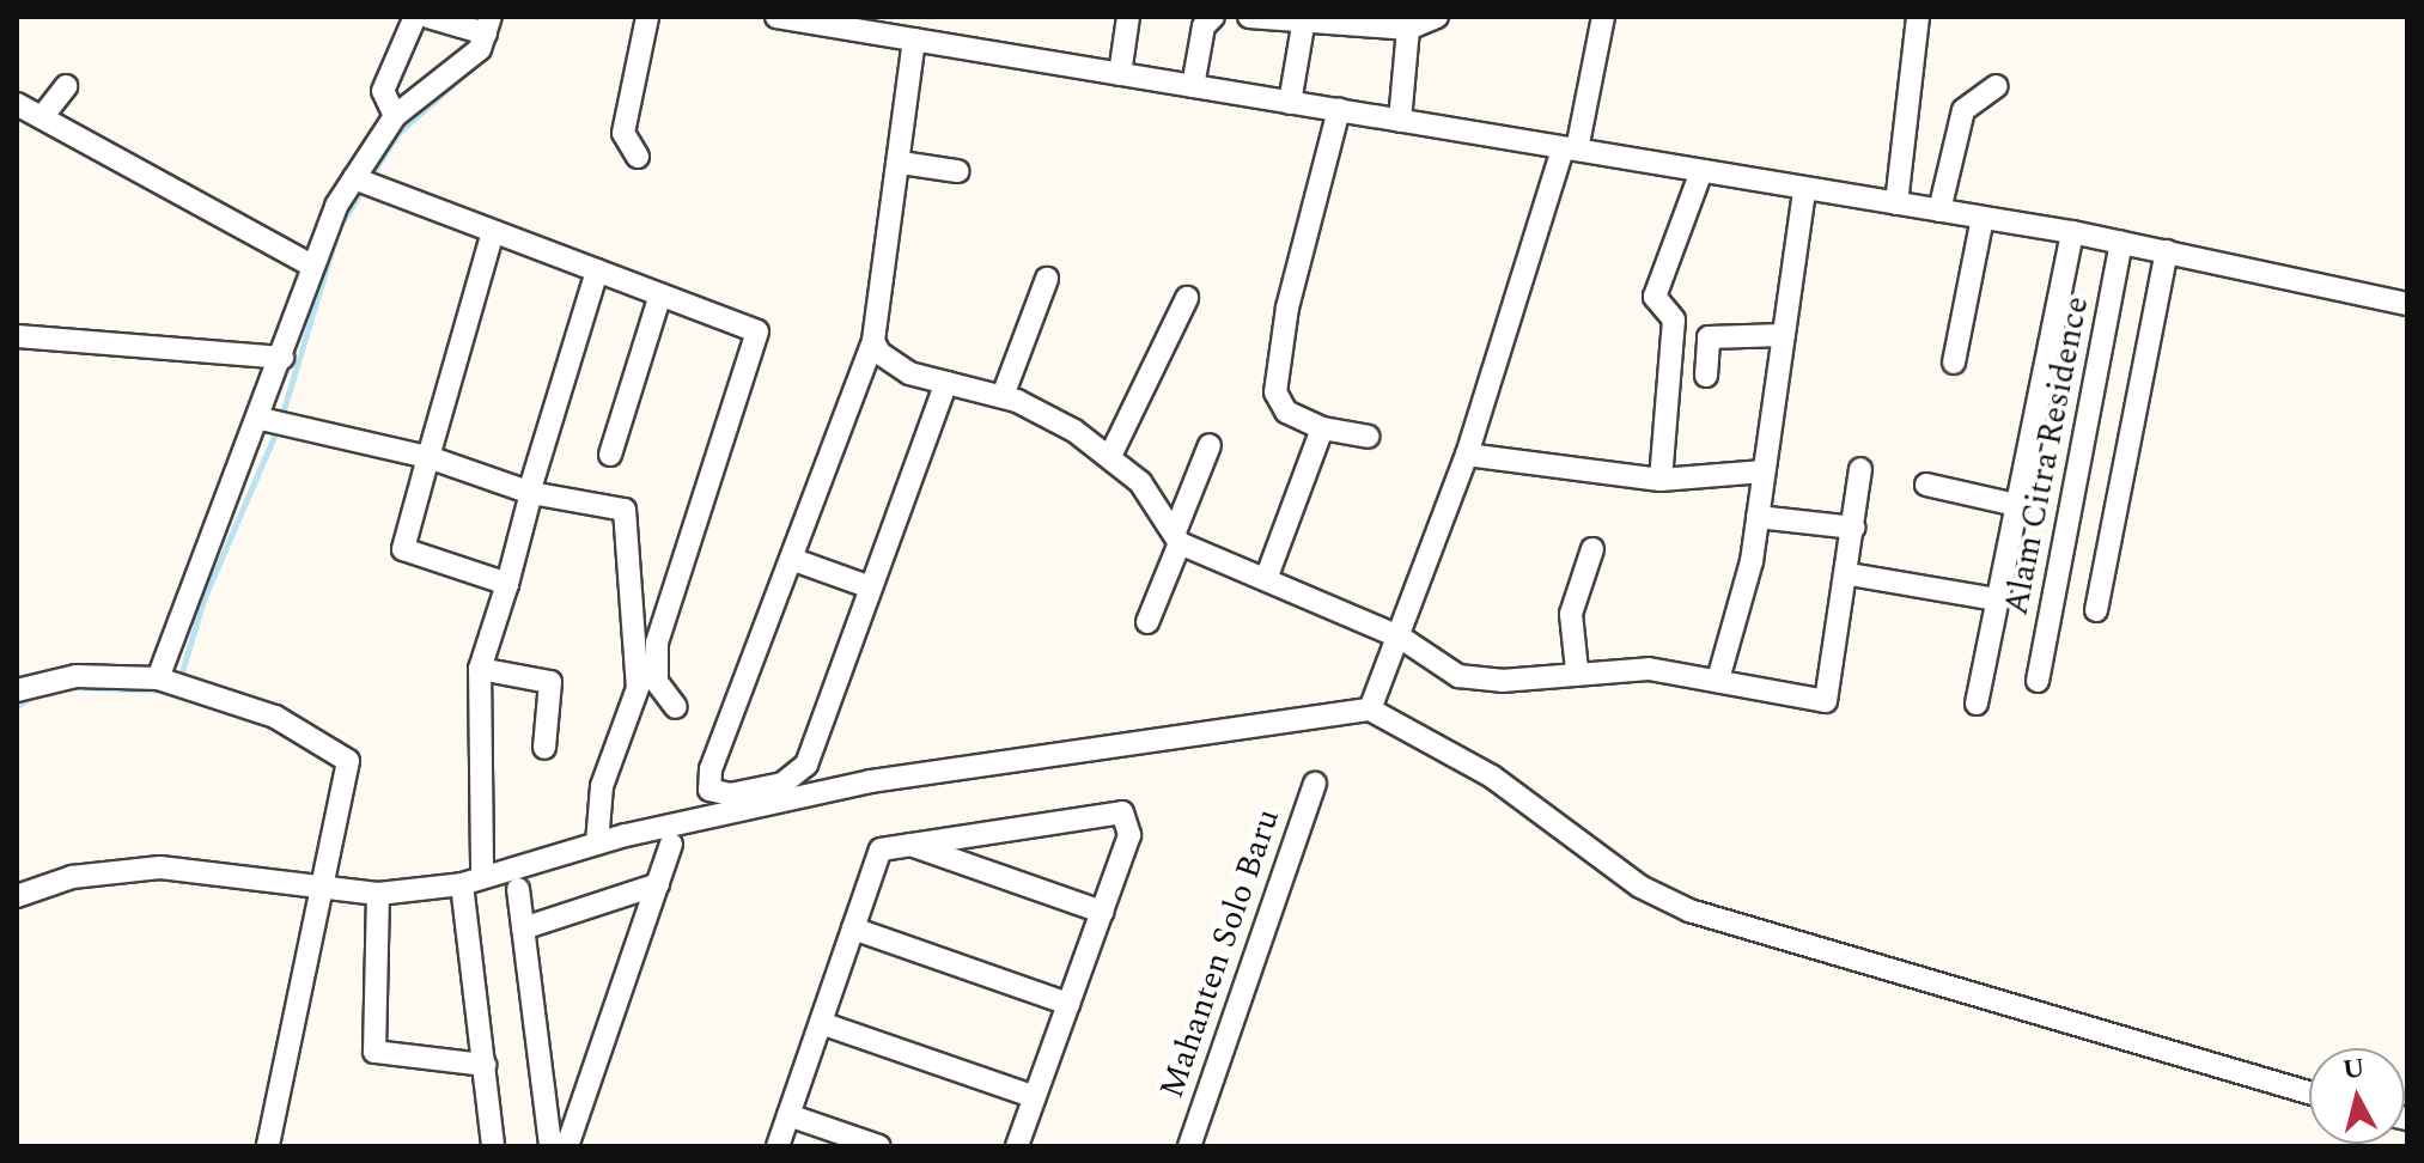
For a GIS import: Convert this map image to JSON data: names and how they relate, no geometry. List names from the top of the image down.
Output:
{
  "streets": {
    "street": ["Alam Citra Residence", "Mahanten Solo Baru"]
  },
  "north": "top"
}
